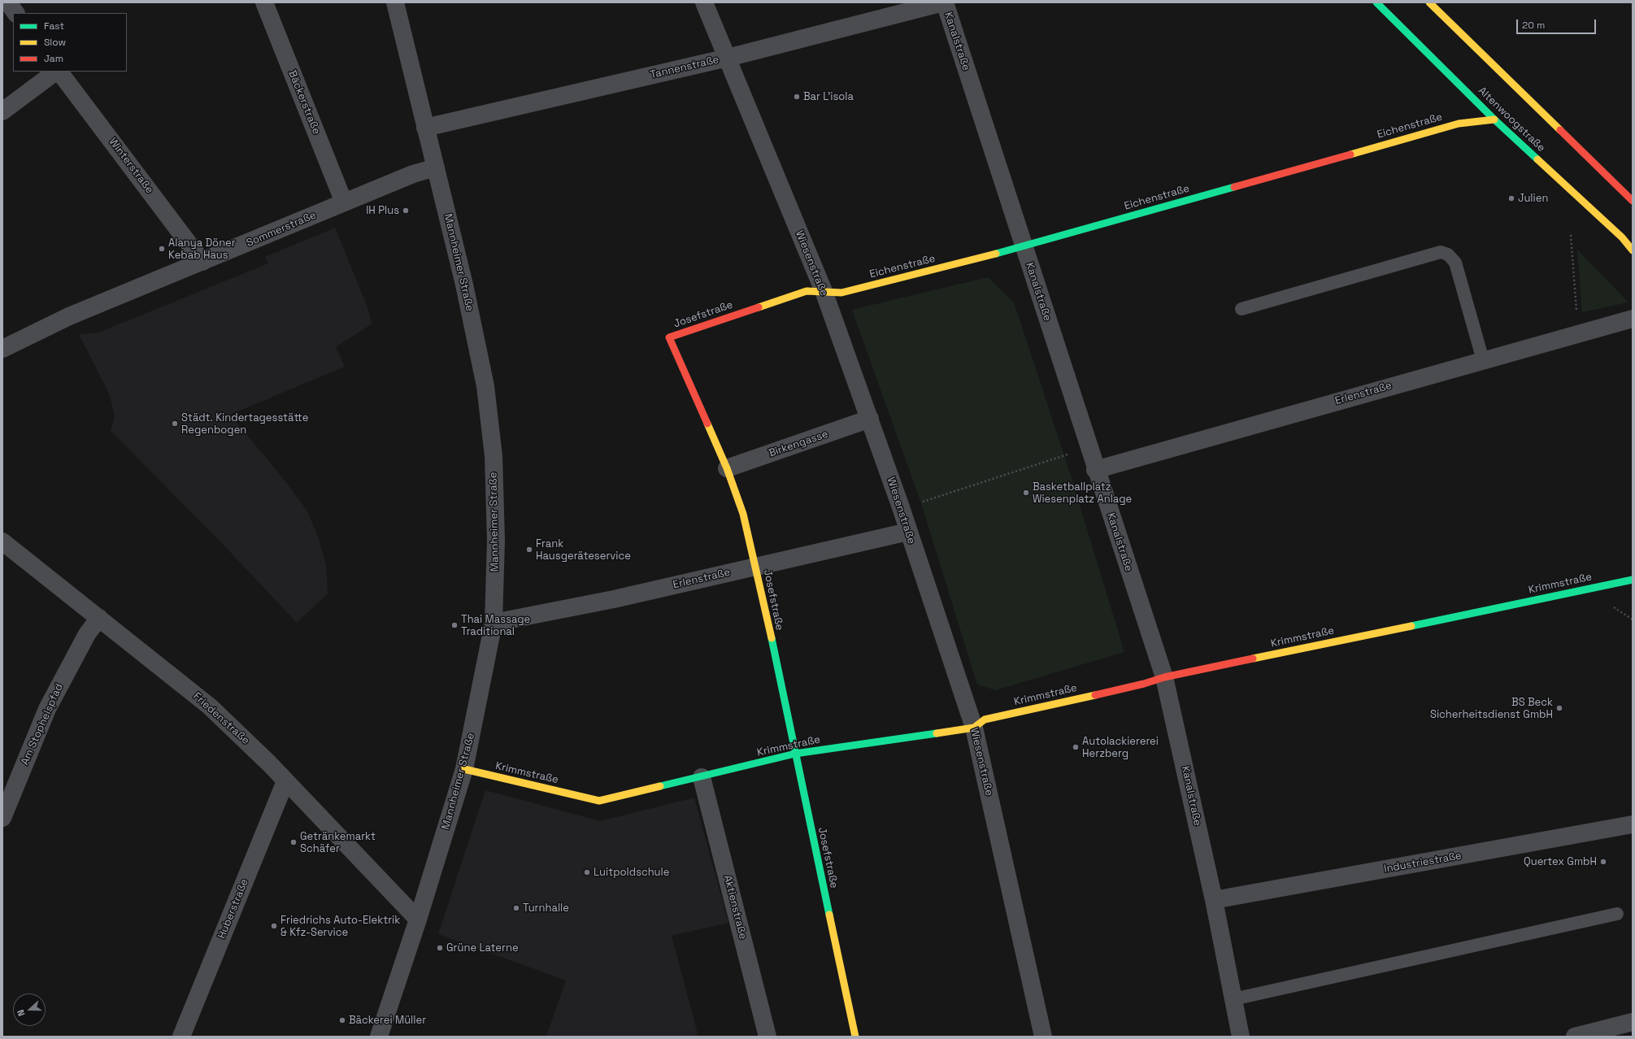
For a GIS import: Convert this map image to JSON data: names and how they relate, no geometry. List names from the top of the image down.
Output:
{
  "streets": {
    "street": [
      "Kanalstraße",
      "Tannenstraße",
      "Bäckerstraße",
      "Altenwoogstraße",
      "Eichenstraße",
      "Winterstraße",
      "Sommerstraße",
      "Mannheimer Straße",
      "Wiesenstraße",
      "Josefstraße",
      "Erlenstraße",
      "Birkengasse",
      "Krimmstraße",
      "Friedenstraße",
      "Am Stophelspfad",
      "Industriestraße",
      "Aktienstraße",
      "Huberstraße"
    ]
  },
  "crossings": [
    ["Kanalstraße", "Tannenstraße"],
    ["Kanalstraße", "Eichenstraße"],
    ["Kanalstraße", "Erlenstraße"],
    ["Kanalstraße", "Krimmstraße"],
    ["Kanalstraße", "Industriestraße"],
    ["Tannenstraße", "Mannheimer Straße"],
    ["Tannenstraße", "Wiesenstraße"],
    ["Bäckerstraße", "Sommerstraße"],
    ["Altenwoogstraße", "Eichenstraße"],
    ["Eichenstraße", "Wiesenstraße"],
    ["Eichenstraße", "Josefstraße"],
    ["Winterstraße", "Sommerstraße"],
    ["Sommerstraße", "Mannheimer Straße"],
    ["Mannheimer Straße", "Erlenstraße"],
    ["Mannheimer Straße", "Krimmstraße"],
    ["Mannheimer Straße", "Friedenstraße"],
    ["Wiesenstraße", "Josefstraße"],
    ["Wiesenstraße", "Erlenstraße"],
    ["Wiesenstraße", "Birkengasse"],
    ["Wiesenstraße", "Krimmstraße"],
    ["Josefstraße", "Erlenstraße"],
    ["Josefstraße", "Birkengasse"],
    ["Josefstraße", "Krimmstraße"],
    ["Krimmstraße", "Aktienstraße"],
    ["Friedenstraße", "Am Stophelspfad"],
    ["Friedenstraße", "Huberstraße"]
  ],
  "places": [
    "Bar L'isola",
    "Julien",
    "IH Plus",
    "Alanya Döner Kebab Haus",
    "Städt. Kindertagesstätte Regenbogen",
    "Basketballplatz Wiesenplatz Anlage",
    "Frank Hausgeräteservice",
    "Thai Massage Traditional",
    "BS Beck Sicherheitsdienst GmbH",
    "Autolackiererei Herzberg",
    "Getränkemarkt Schäfer",
    "Quertex GmbH",
    "Luitpoldschule",
    "Turnhalle",
    "Friedrichs Auto-Elektrik & Kfz-Service",
    "Grüne Laterne",
    "Bäckerei Müller"
  ],
  "legend": ["Fast", "Slow", "Jam"],
  "scale_bar": "20 m",
  "north": "left"
}
